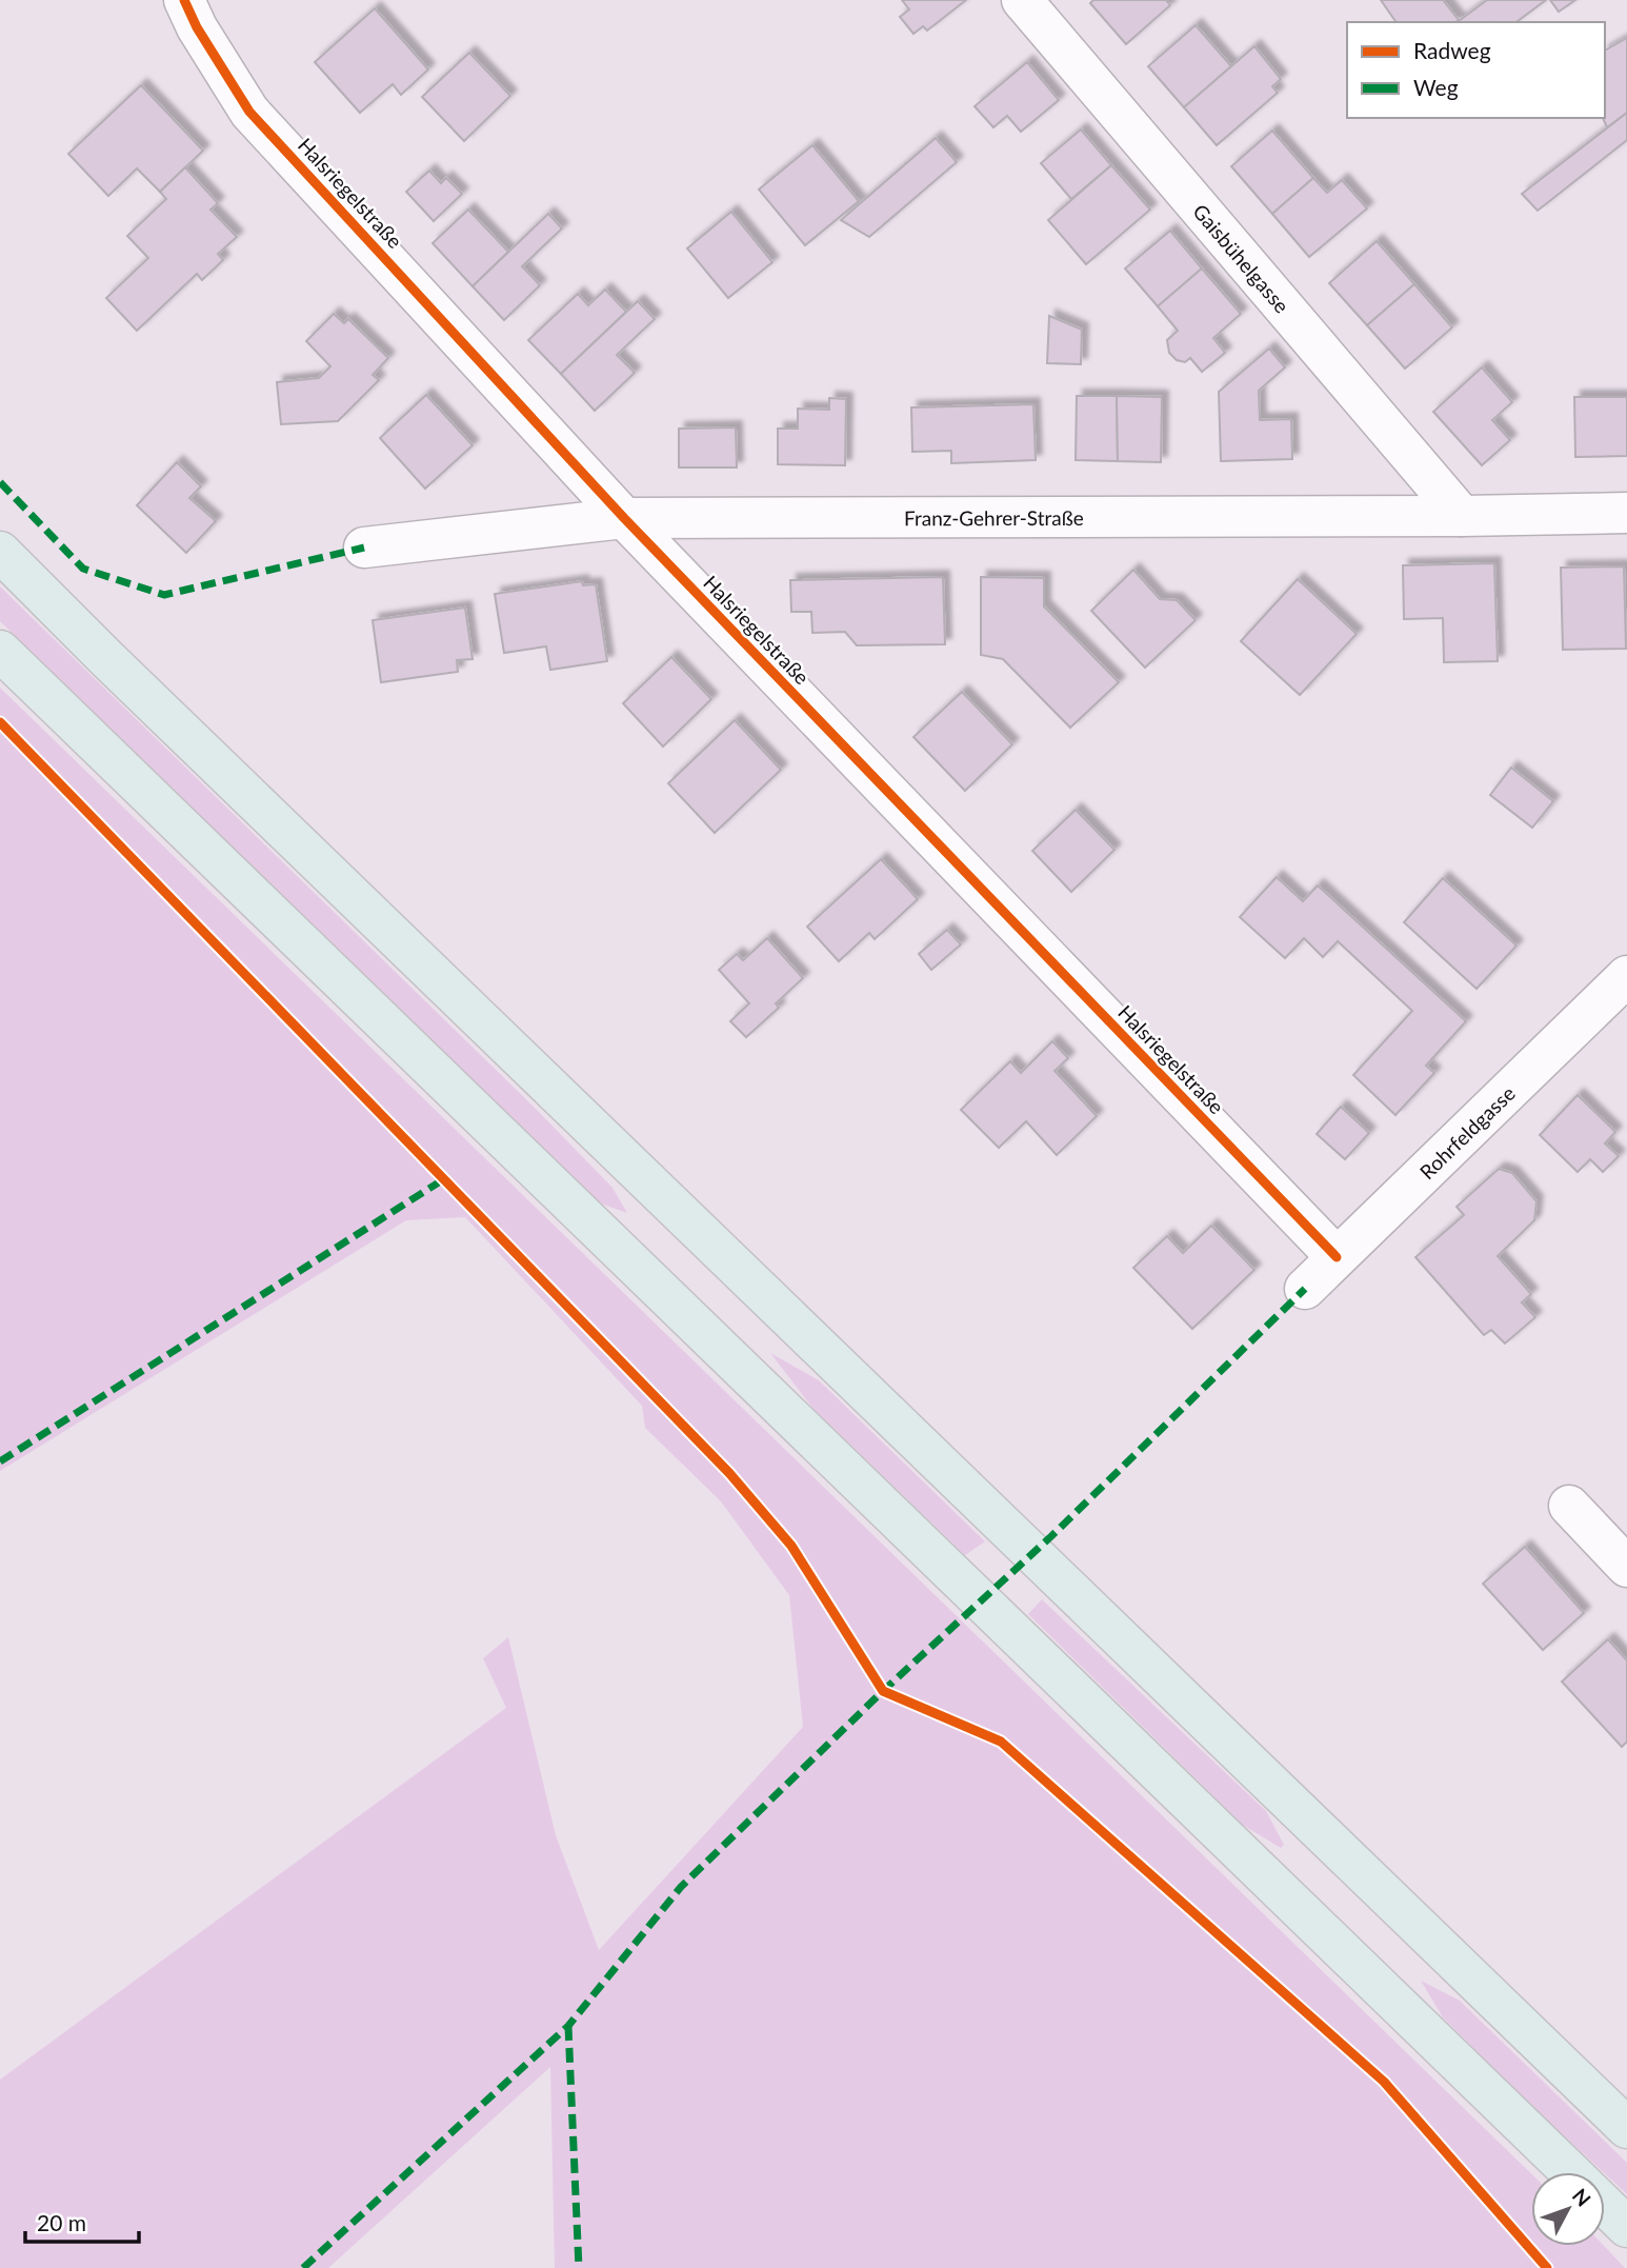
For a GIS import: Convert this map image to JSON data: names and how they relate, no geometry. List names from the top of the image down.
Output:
{
  "streets": {
    "street": [
      "Halsriegelstraße",
      "Gaisbühelgasse",
      "Franz-Gehrer-Straße",
      "Rohrfeldgasse"
    ]
  },
  "crossings": [
    ["Halsriegelstraße", "Franz-Gehrer-Straße"],
    ["Halsriegelstraße", "Rohrfeldgasse"],
    ["Gaisbühelgasse", "Franz-Gehrer-Straße"]
  ],
  "legend": ["Radweg", "Weg"],
  "scale_bar": "20 m",
  "north": "top right"
}
